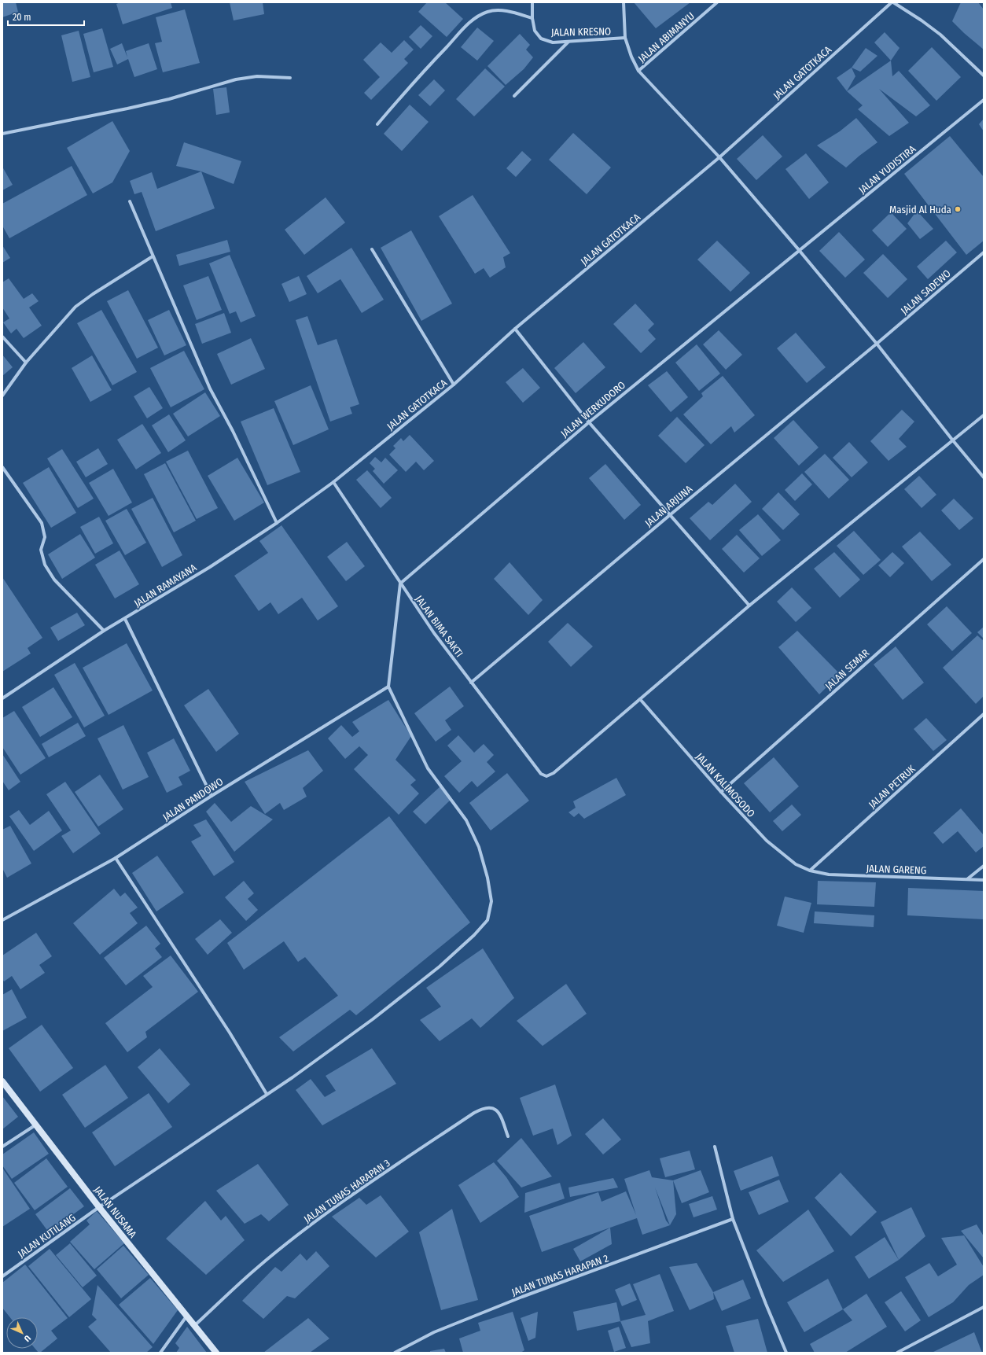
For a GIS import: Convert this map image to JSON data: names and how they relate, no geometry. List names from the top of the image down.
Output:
{
  "streets": {
    "street": [
      "JALAN KRESNO",
      "JALAN ABIMANYU",
      "JALAN GATOTKACA",
      "JALAN YUDISTIRA",
      "JALAN SADEWO",
      "JALAN WERKUDORO",
      "JALAN ARJUNA",
      "JALAN RAMAYANA",
      "JALAN BIMA SAKTI",
      "JALAN SEMAR",
      "JALAN KALIMOSODO",
      "JALAN PETRUK",
      "JALAN PANDOWO",
      "JALAN GARENG",
      "JALAN TUNAS HARAPAN 3",
      "JALAN NUSAMA",
      "JALAN KUTILANG",
      "JALAN TUNAS HARAPAN 2"
    ]
  },
  "crossings": [
    ["JALAN GATOTKACA", "JALAN RAMAYANA"],
    ["JALAN GATOTKACA", "JALAN BIMA SAKTI"],
    ["JALAN YUDISTIRA", "JALAN WERKUDORO"],
    ["JALAN SADEWO", "JALAN ARJUNA"],
    ["JALAN WERKUDORO", "JALAN BIMA SAKTI"],
    ["JALAN ARJUNA", "JALAN BIMA SAKTI"],
    ["JALAN RAMAYANA", "JALAN BIMA SAKTI"],
    ["JALAN BIMA SAKTI", "JALAN KALIMOSODO"],
    ["JALAN SEMAR", "JALAN KALIMOSODO"],
    ["JALAN KALIMOSODO", "JALAN PETRUK"],
    ["JALAN KALIMOSODO", "JALAN GARENG"],
    ["JALAN PETRUK", "JALAN GARENG"],
    ["JALAN PANDOWO", "JALAN KUTILANG"],
    ["JALAN TUNAS HARAPAN 3", "JALAN NUSAMA"],
    ["JALAN NUSAMA", "JALAN KUTILANG"]
  ],
  "places": ["Masjid Al Huda"],
  "scale_bar": "20 m",
  "north": "bottom right"
}
